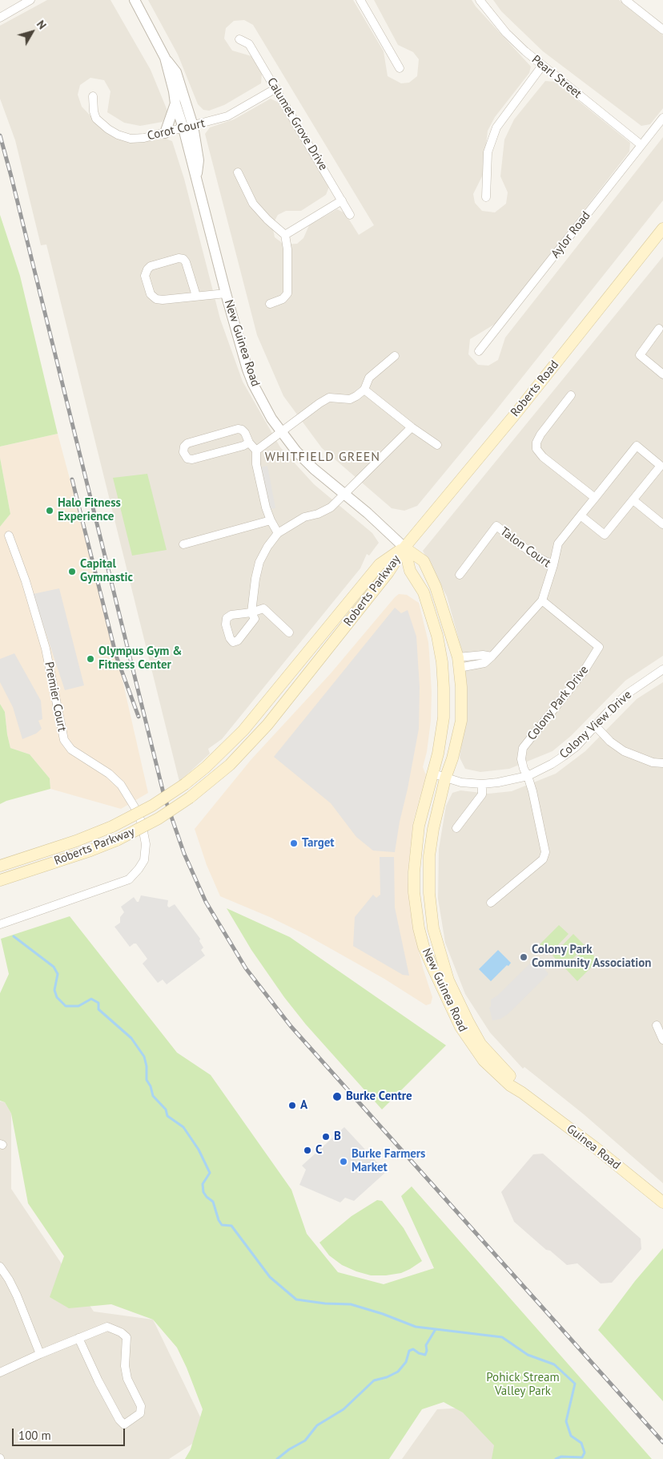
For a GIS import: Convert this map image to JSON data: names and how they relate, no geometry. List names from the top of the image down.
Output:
{
  "streets": {
    "main road": [
      "New Guinea Road",
      "Roberts Road",
      "Roberts Parkway",
      "Guinea Road"
    ],
    "street": [
      "Pearl Street",
      "Calumet Grove Drive",
      "Corot Court",
      "Aylor Road",
      "Talon Court",
      "Premier Court",
      "Colony Park Drive",
      "Colony View Drive"
    ]
  },
  "crossings": [
    ["Pearl Street", "Aylor Road"],
    ["Calumet Grove Drive", "Corot Court"],
    ["Corot Court", "New Guinea Road"],
    ["New Guinea Road", "Roberts Road"],
    ["New Guinea Road", "Talon Court"],
    ["New Guinea Road", "Roberts Parkway"],
    ["New Guinea Road", "Colony View Drive"],
    ["New Guinea Road", "Guinea Road"],
    ["Roberts Road", "Roberts Parkway"],
    ["Talon Court", "Colony Park Drive"],
    ["Colony Park Drive", "Colony View Drive"]
  ],
  "districts": ["WHITFIELD GREEN"],
  "parks": ["Pohick Stream Valley Park"],
  "places": [
    "Halo Fitness Experience",
    "Capital Gymnastic",
    "Olympus Gym & Fitness Center",
    "Target",
    "Colony Park Community Association",
    "Burke Centre",
    "A",
    "B",
    "C",
    "Burke Farmers Market"
  ],
  "scale_bar": "100 m",
  "north": "top right"
}
